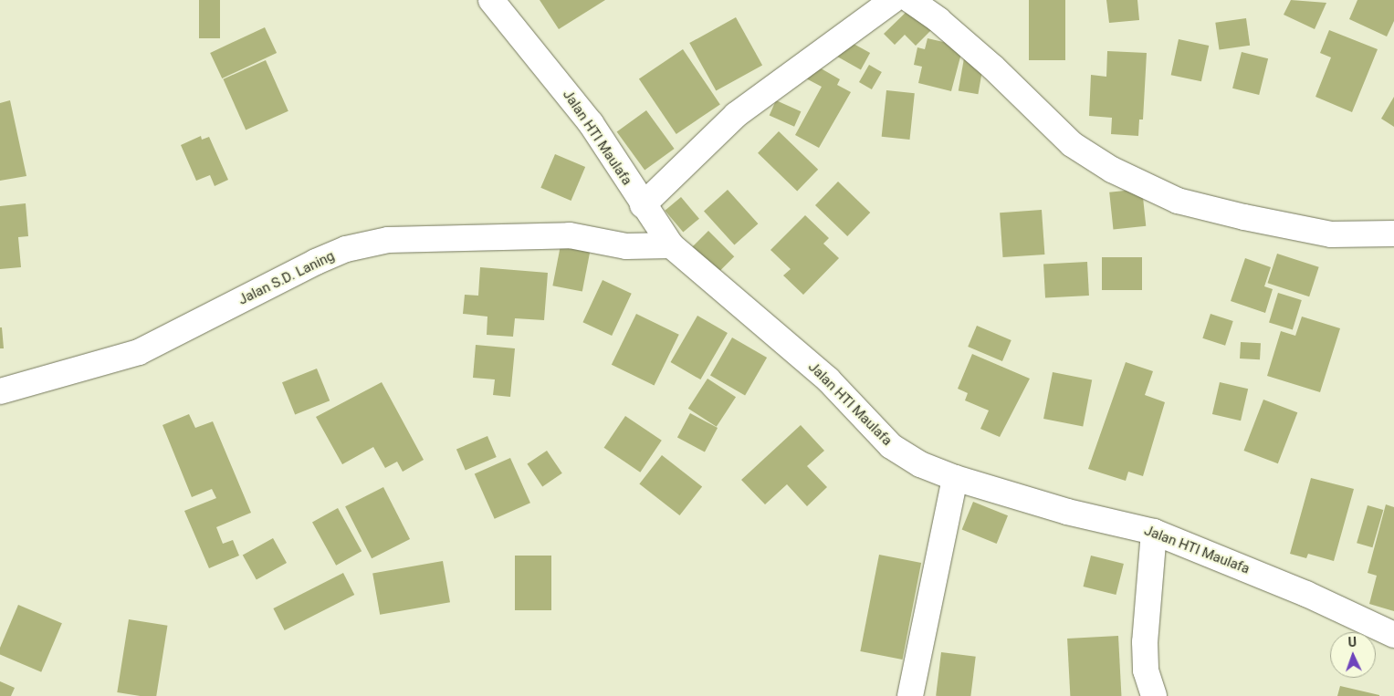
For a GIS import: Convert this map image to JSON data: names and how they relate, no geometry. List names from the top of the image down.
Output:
{
  "streets": {
    "street": ["Jalan HTI Maulafa", "Jalan S.D. Laning"]
  },
  "crossings": [
    ["Jalan HTI Maulafa", "Jalan S.D. Laning"]
  ],
  "north": "top"
}
